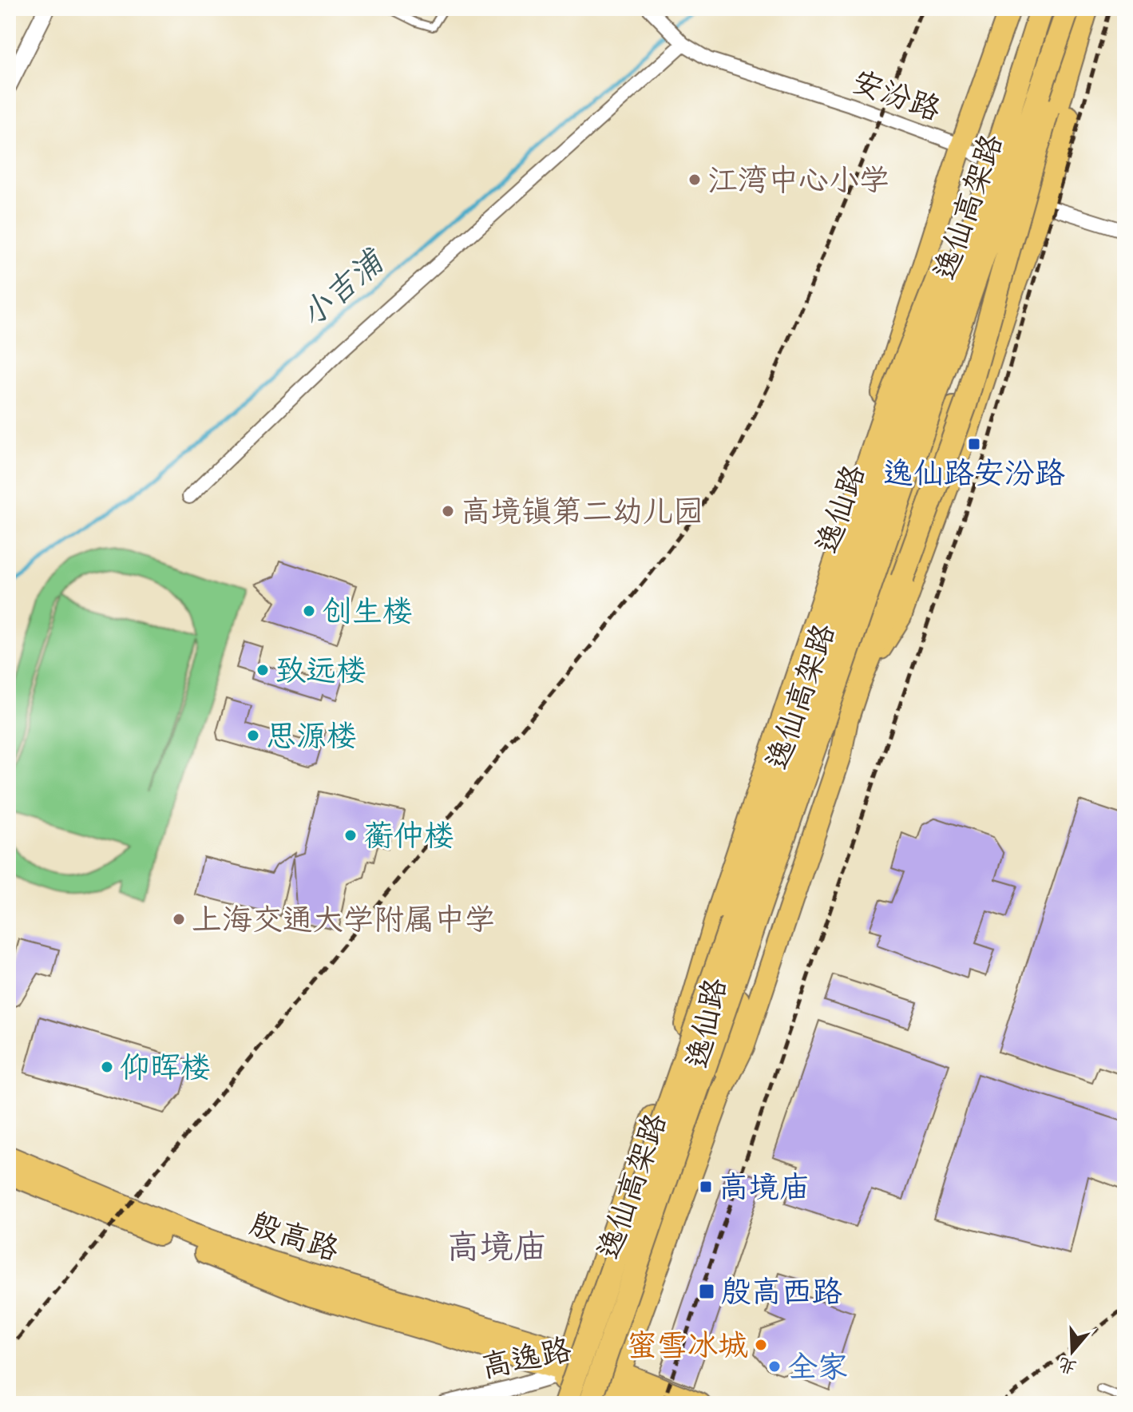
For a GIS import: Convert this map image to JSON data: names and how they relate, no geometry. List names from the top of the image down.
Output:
{
  "streets": {
    "highway": ["逸仙高架路"],
    "main road": ["逸仙路", "殷高路"],
    "street": ["安汾路", "高逸路"]
  },
  "crossings": [
    ["安汾路", "逸仙路"],
    ["逸仙高架路", "逸仙路"],
    ["逸仙路", "殷高路"],
    ["逸仙路", "高逸路"],
    ["殷高路", "高逸路"]
  ],
  "districts": ["高境庙"],
  "water": ["小吉浦"],
  "places": {
    "other": [
      "江湾中心小学",
      "高境镇第二幼儿园",
      "创生楼",
      "致远楼",
      "思源楼",
      "蘅仲楼",
      "上海交通大学附属中学",
      "仰晖楼",
      "蜜雪冰城",
      "全家"
    ],
    "transit": ["逸仙路安汾路", "高境庙", "殷高西路"]
  },
  "north": "bottom"
}
